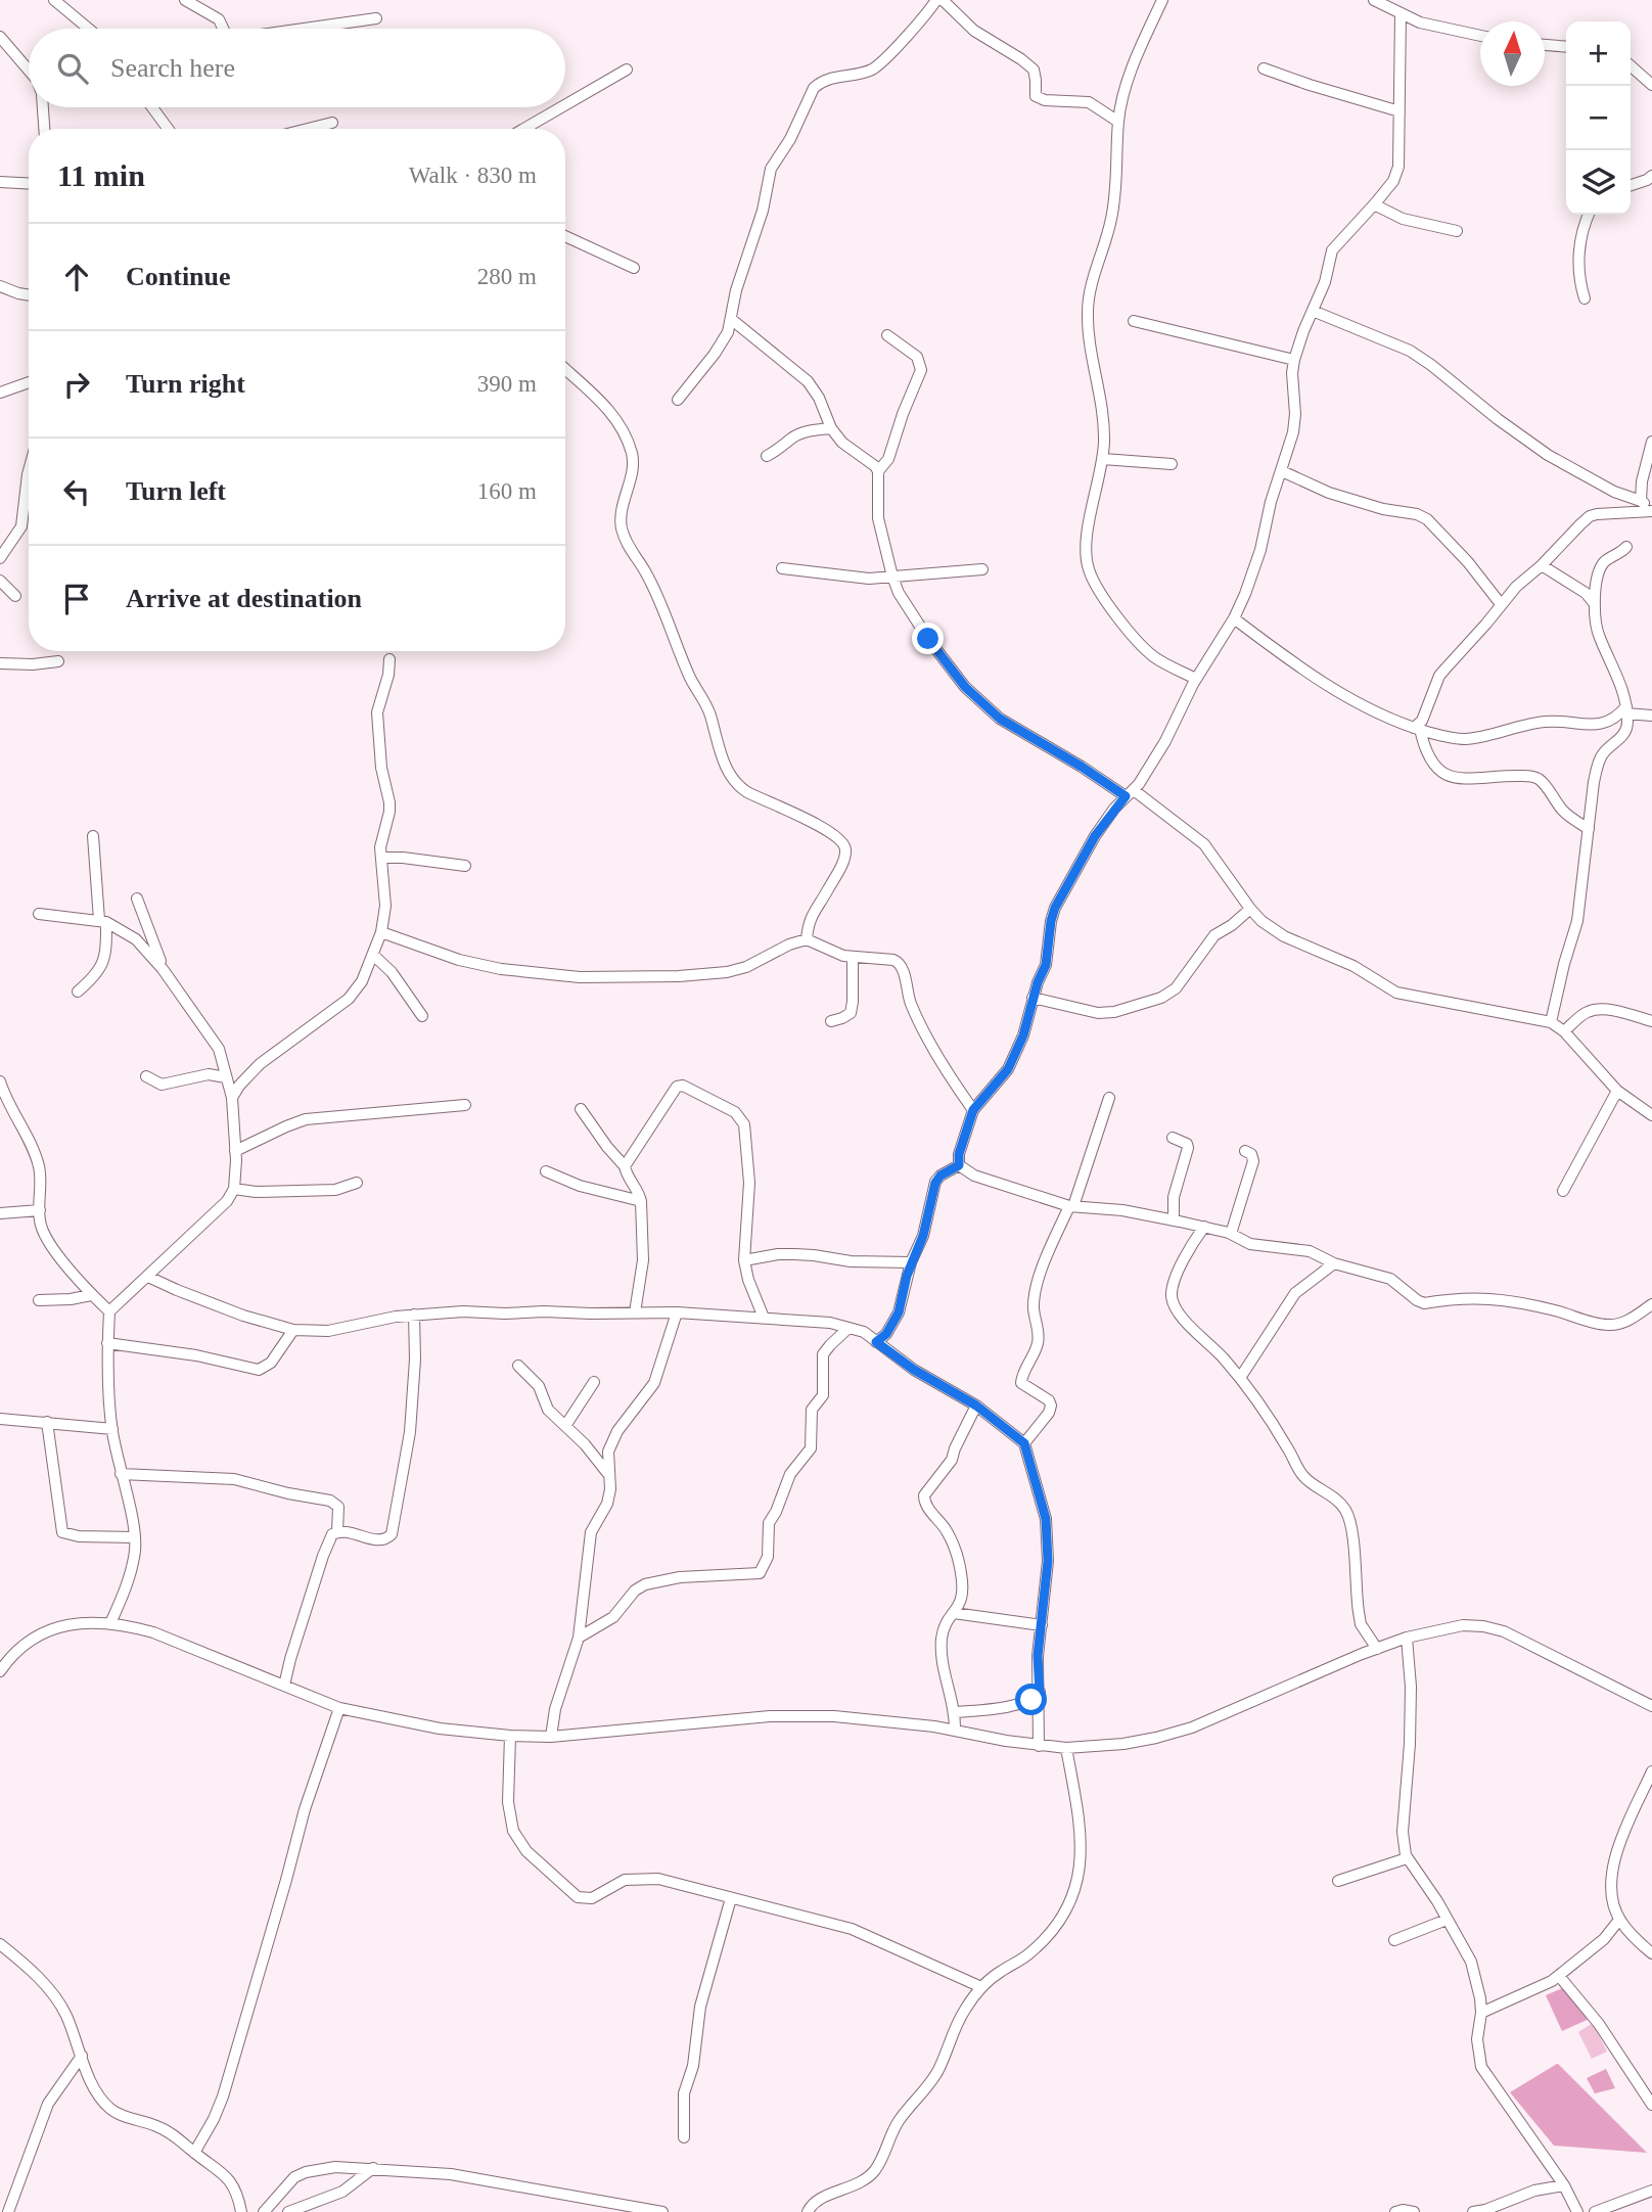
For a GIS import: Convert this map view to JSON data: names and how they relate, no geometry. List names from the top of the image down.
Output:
{
  "north": "top",
  "page": {
    "map_buttons": ["+", "−"],
    "search": "Search here",
    "heading": ["11 min", "Walk · 830 m"],
    "list": [
      ["Continue", "280 m"],
      ["Turn right", "390 m"],
      ["Turn left", "160 m"],
      "Arrive at destination"
    ]
  }
}
